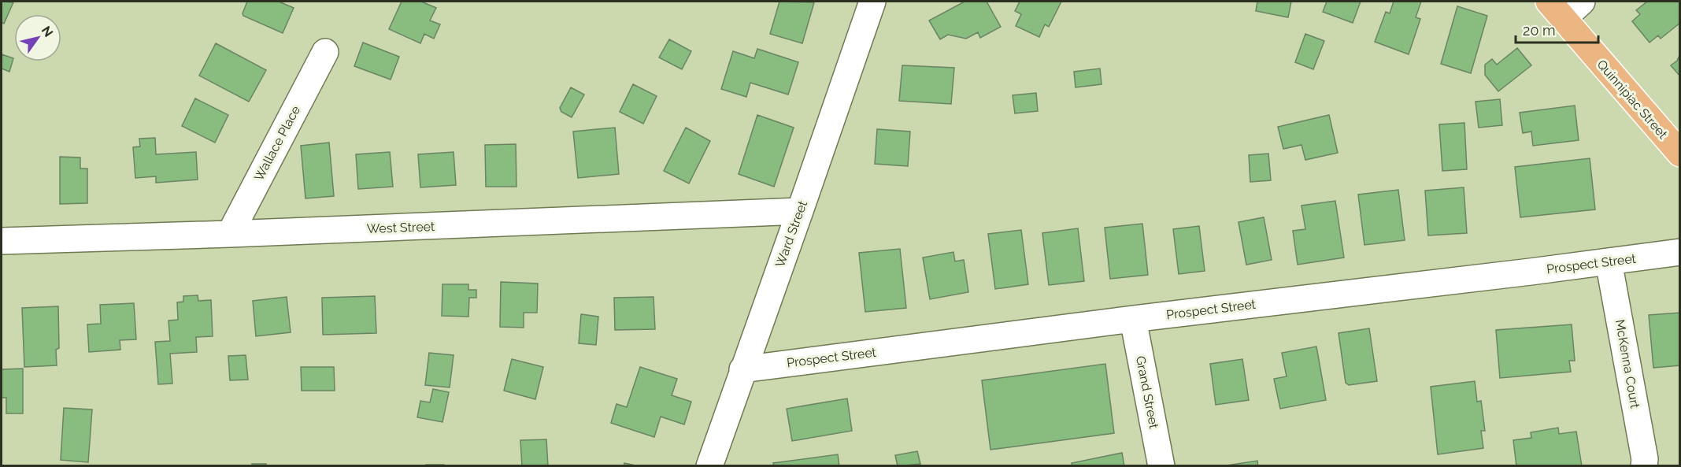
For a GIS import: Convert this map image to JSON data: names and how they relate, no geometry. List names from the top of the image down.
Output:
{
  "streets": {
    "main road": ["Quinnipiac Street"],
    "street": [
      "Wallace Place",
      "West Street",
      "Ward Street",
      "Prospect Street",
      "McKenna Court",
      "Grand Street"
    ]
  },
  "crossings": [
    ["Wallace Place", "West Street"],
    ["West Street", "Ward Street"],
    ["Ward Street", "Prospect Street"],
    ["Prospect Street", "McKenna Court"],
    ["Prospect Street", "Grand Street"]
  ],
  "scale_bar": "20 m",
  "north": "top right"
}
